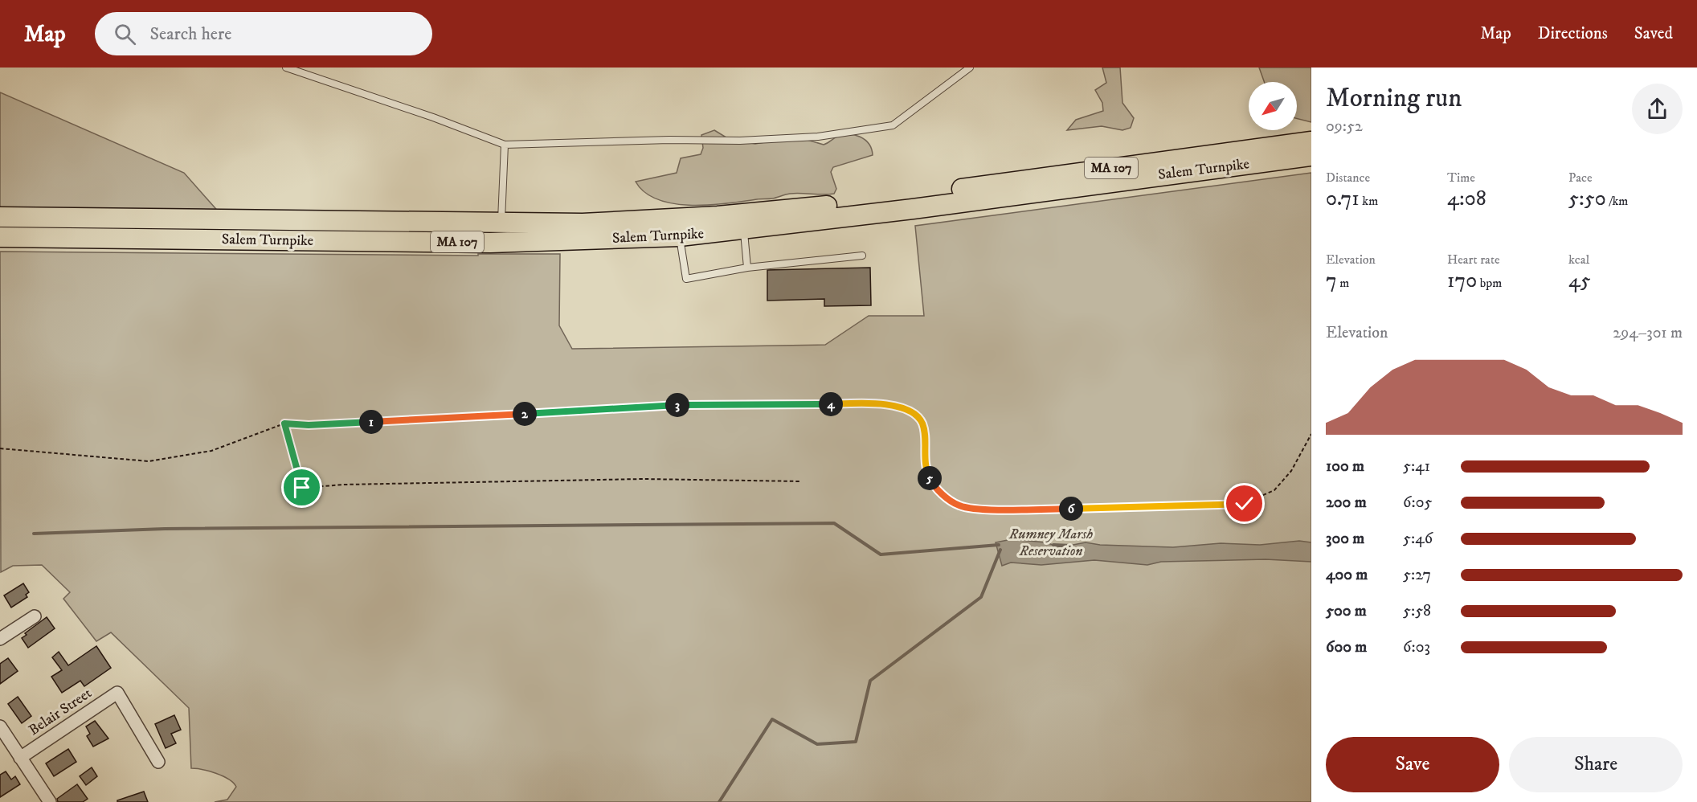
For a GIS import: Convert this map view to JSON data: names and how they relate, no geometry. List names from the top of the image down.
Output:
{
  "streets": {
    "main road": ["MA 107", "Salem Turnpike"],
    "street": ["Belair Street"]
  },
  "parks": ["Rumney Marsh Reservation"],
  "north": "bottom left",
  "page": {
    "header": "Map",
    "search": "Search here",
    "nav": ["Map", "Directions", "Saved"],
    "heading": ["Morning run", "09:52"],
    "stats": [
      ["Distance", "0.71 km"],
      ["Time", "4:08"],
      ["Pace", "5:50 /km"],
      ["Elevation", "7 m"],
      ["Heart rate", "170 bpm"],
      ["kcal", "45"]
    ],
    "chart": ["Elevation", "294–301 m"],
    "pins": [
      "4",
      "3",
      "2",
      "1",
      "5",
      "6"
    ],
    "list": [
      {
        "name": "100 m",
        "note": "5:41"
      },
      {
        "name": "200 m",
        "note": "6:05"
      },
      {
        "name": "300 m",
        "note": "5:46"
      },
      {
        "name": "400 m",
        "note": "5:27"
      },
      {
        "name": "500 m",
        "note": "5:58"
      },
      {
        "name": "600 m",
        "note": "6:03"
      }
    ],
    "buttons": ["Save", "Share"]
  }
}
